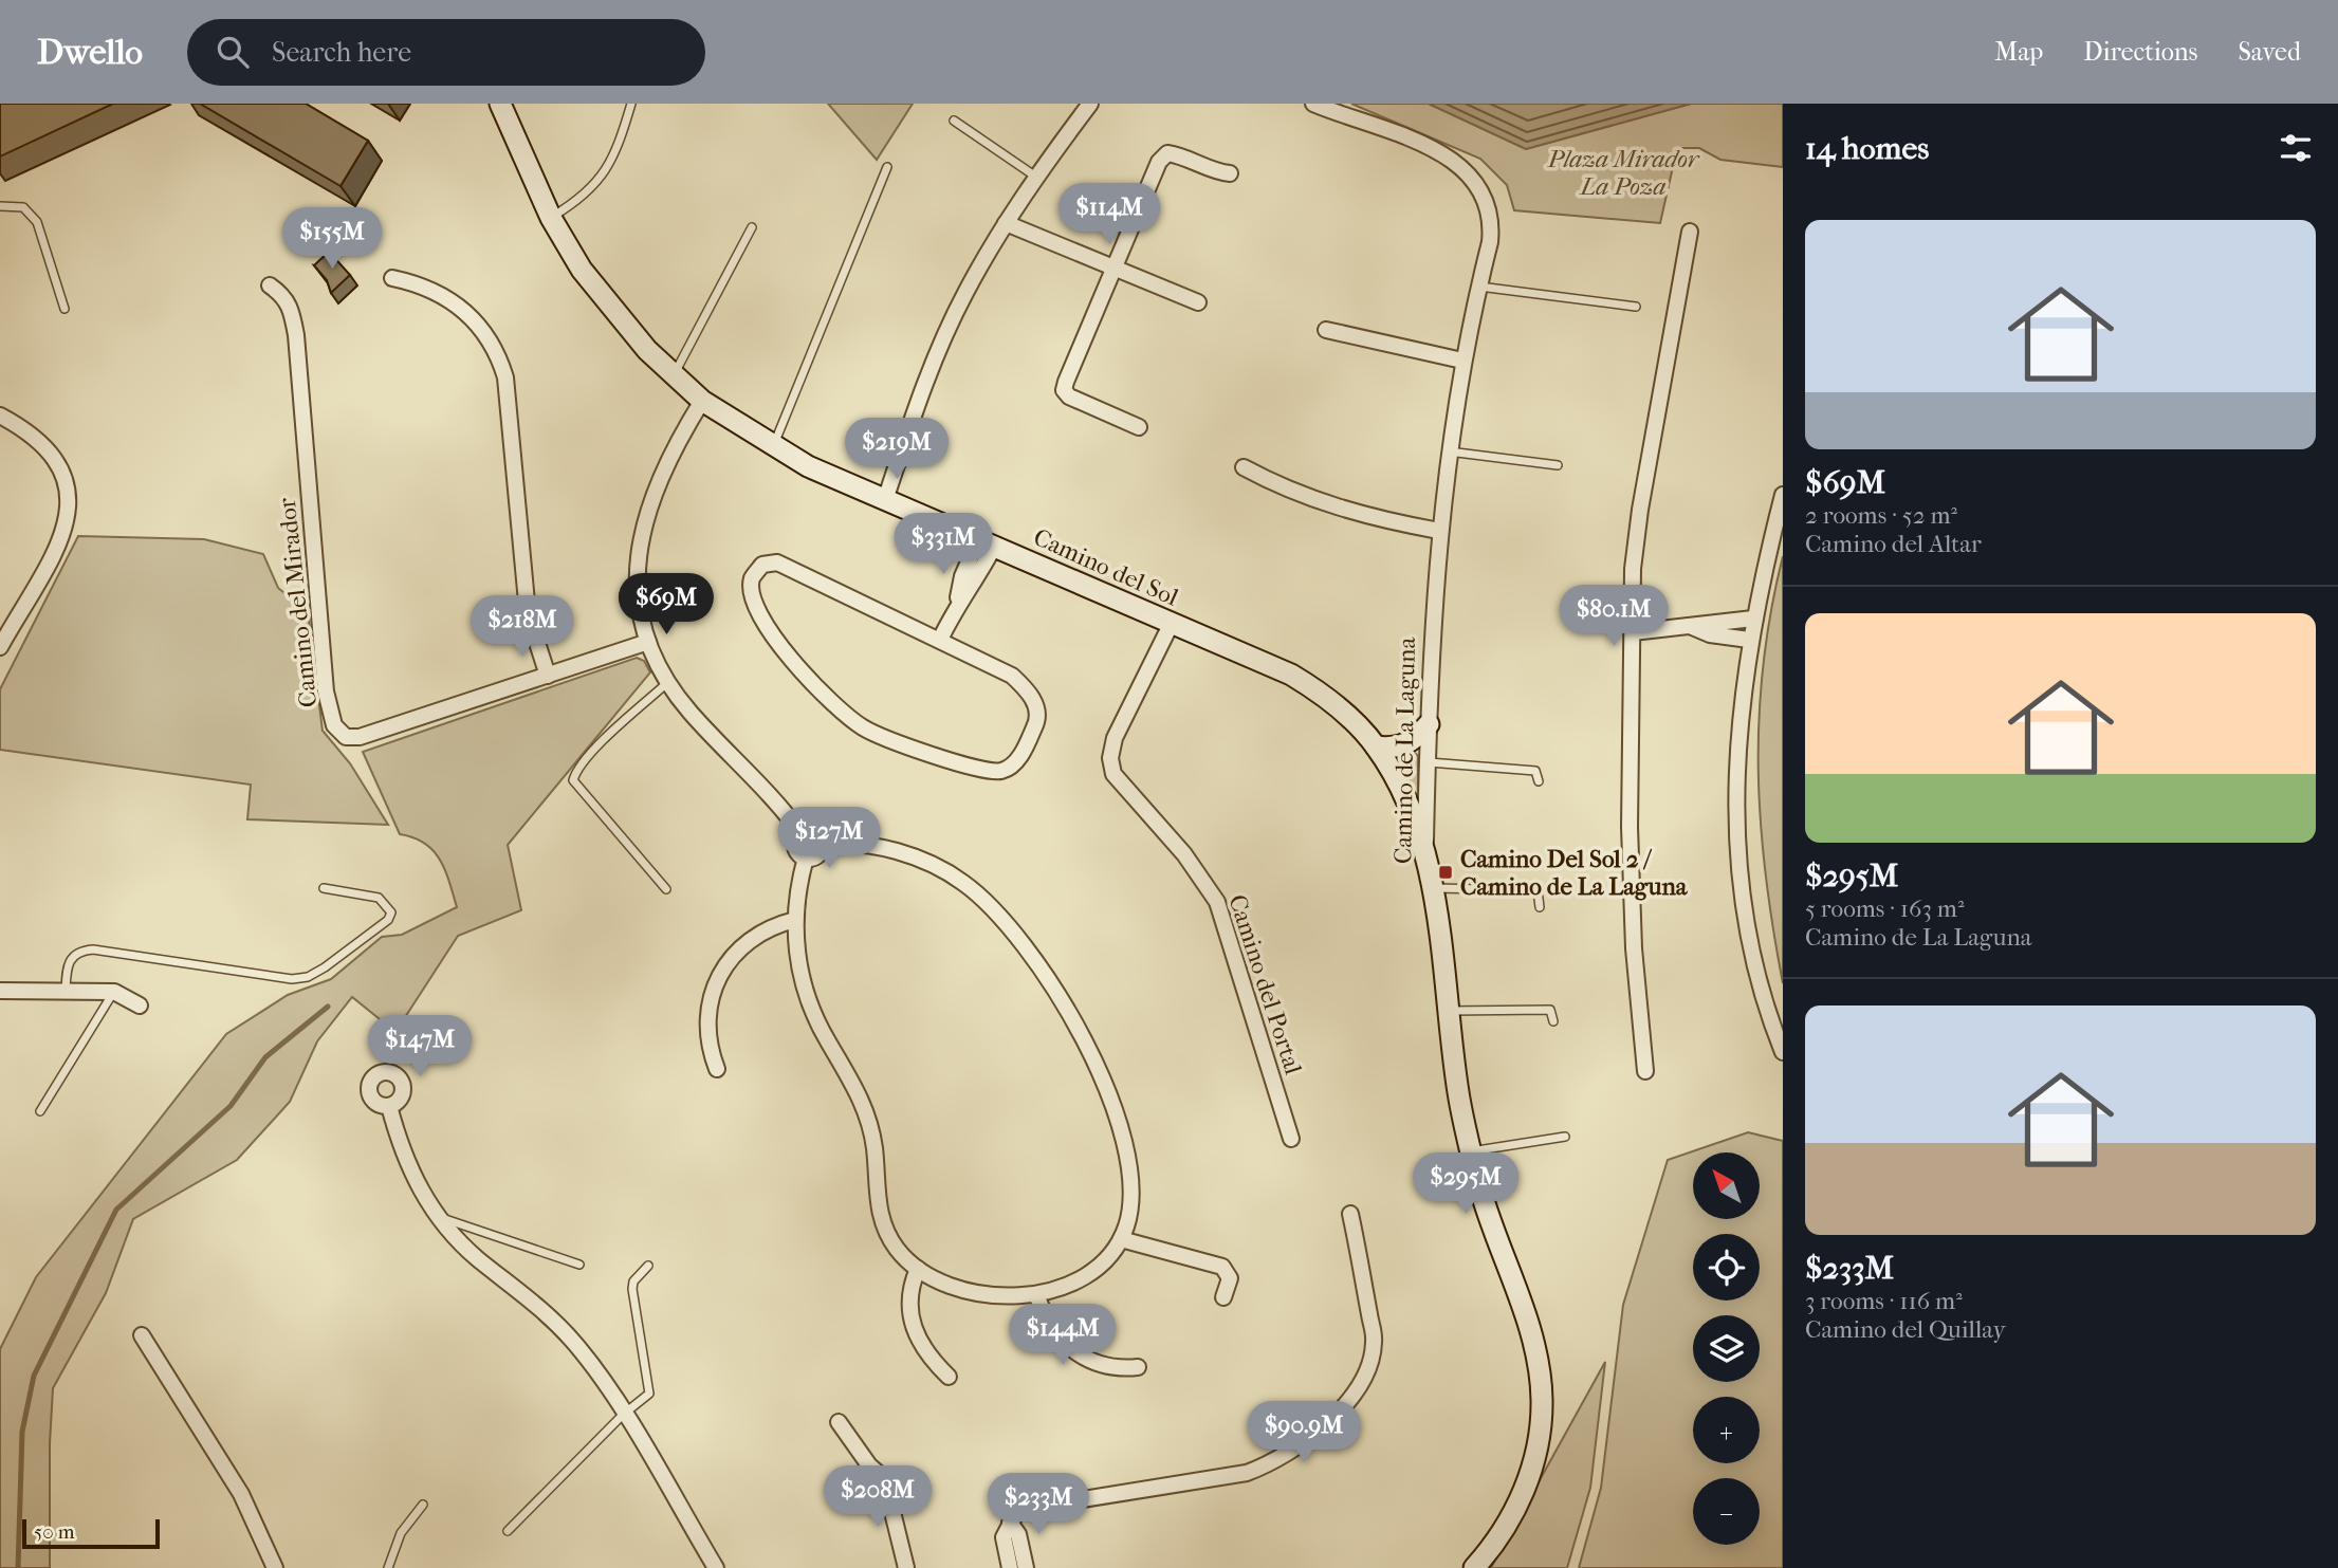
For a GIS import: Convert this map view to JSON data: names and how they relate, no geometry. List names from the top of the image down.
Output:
{
  "streets": {
    "street": [
      "Camino del Sol",
      "Camino del Mirador",
      "Camino de La Laguna",
      "Camino del Portal"
    ]
  },
  "crossings": [
    ["Camino del Sol", "Camino de La Laguna"],
    ["Camino del Sol", "Camino del Portal"]
  ],
  "parks": ["Plaza Mirador La Poza"],
  "places": {
    "transit": ["Camino Del Sol 2 / Camino de La Laguna"]
  },
  "scale_bar": "50 m",
  "north": "top left",
  "page": {
    "header": "Dwello",
    "search": "Search here",
    "nav": ["Map", "Directions", "Saved"],
    "heading": "14 homes",
    "price": [
      "$114M",
      "$155M",
      "$219M",
      "$331M",
      "$69M",
      "$80.1M",
      "$218M",
      "$127M",
      "$147M",
      "$295M",
      "$144M",
      "$90.9M",
      "$208M",
      "$233M"
    ],
    "list": [
      {
        "name": "$69M",
        "note": "2 rooms · 52 m² · Camino del Altar"
      },
      {
        "name": "$295M",
        "note": "5 rooms · 163 m² · Camino de La Laguna"
      },
      {
        "name": "$233M",
        "note": "3 rooms · 116 m² · Camino del Quillay"
      }
    ],
    "map_buttons": ["+", "−"],
    "scale": "50 m"
  }
}
